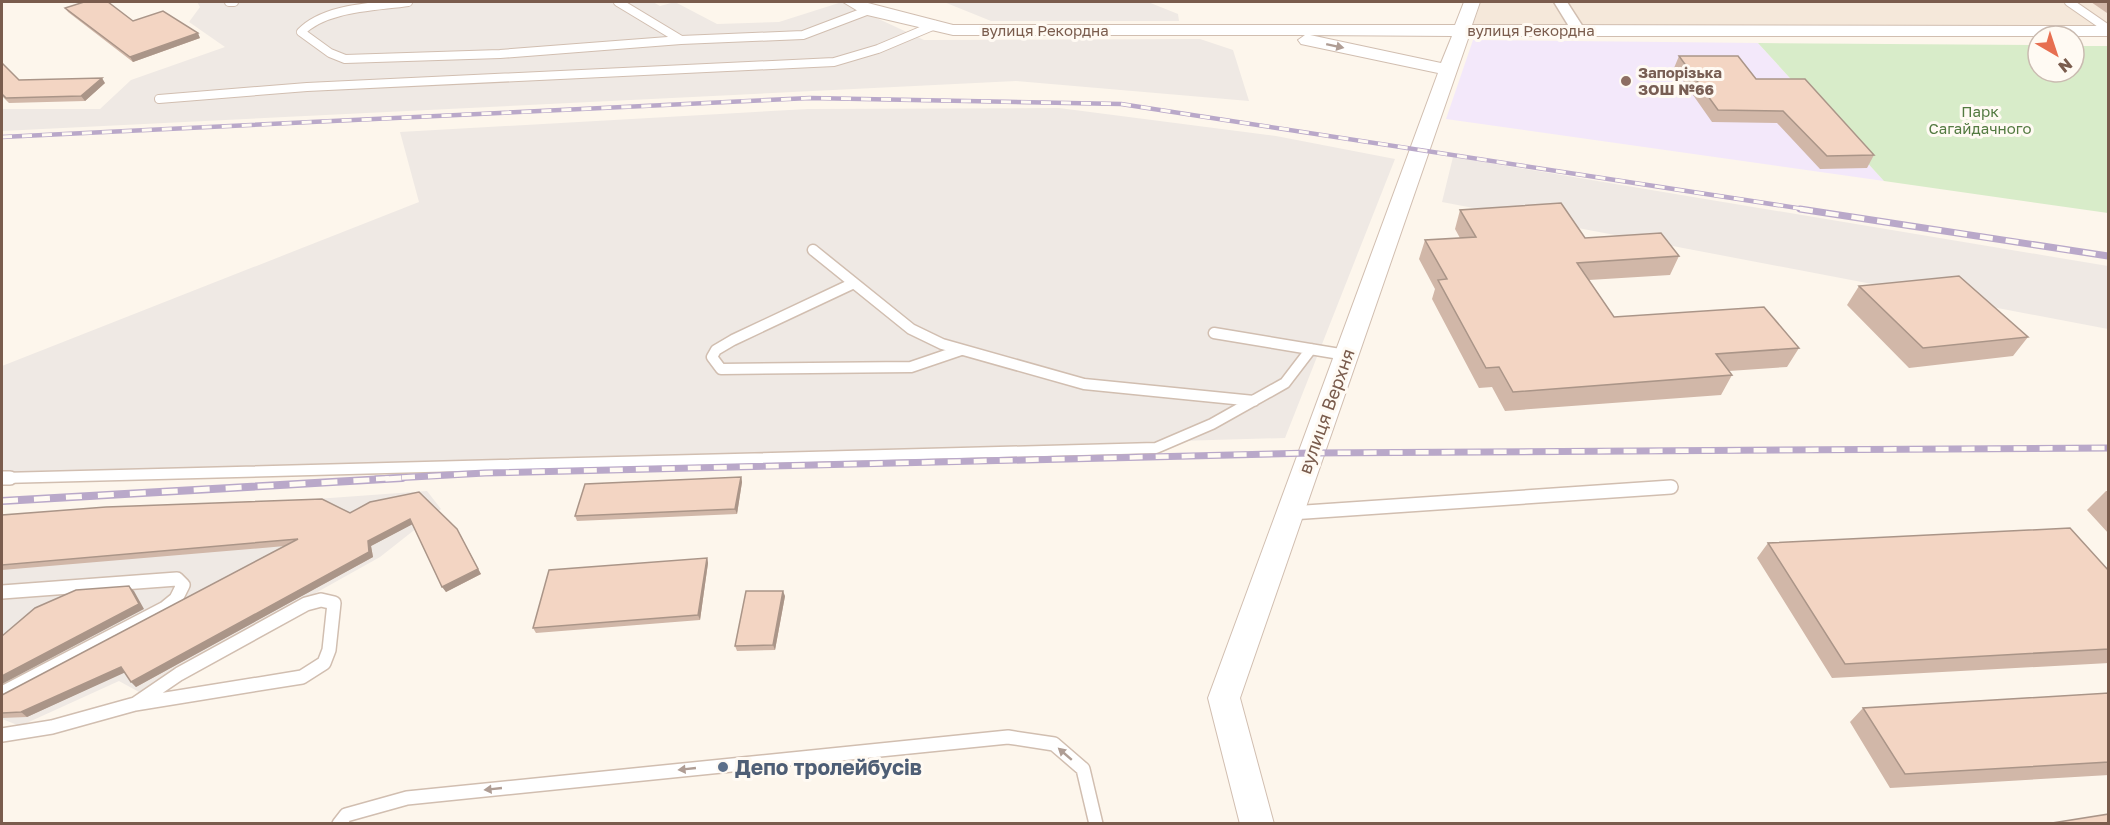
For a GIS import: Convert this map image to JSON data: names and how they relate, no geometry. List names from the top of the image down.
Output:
{
  "streets": {
    "street": ["вулиця Рекордна", "вулиця Верхня"]
  },
  "crossings": [
    ["вулиця Рекордна", "вулиця Верхня"]
  ],
  "parks": ["Парк Сагайдачного"],
  "places": ["Запорізька ЗОШ №66", "Депо тролейбусів"],
  "north": "bottom right"
}
